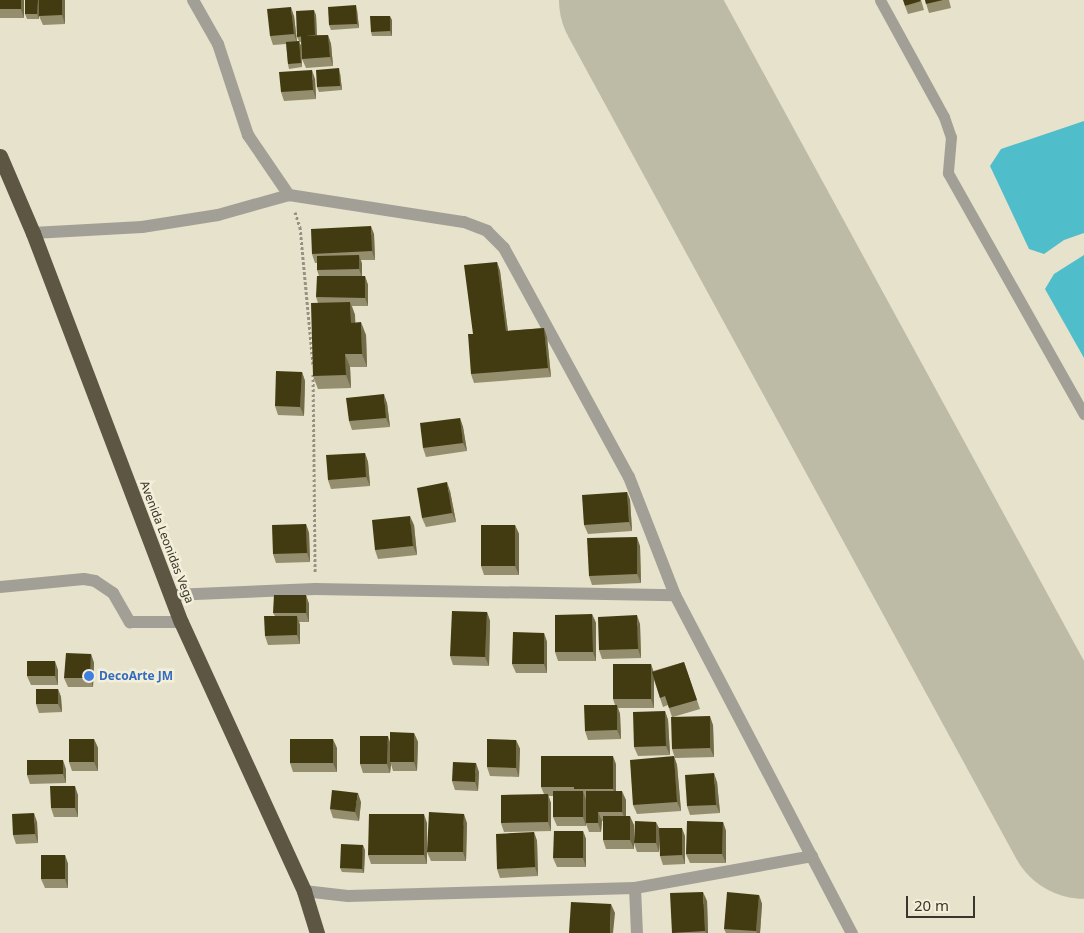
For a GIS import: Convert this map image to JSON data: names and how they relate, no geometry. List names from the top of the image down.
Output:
{
  "streets": {
    "highway": ["Avenida Leonidas Vega"]
  },
  "places": ["DecoArte JM"],
  "scale_bar": "20 m"
}
